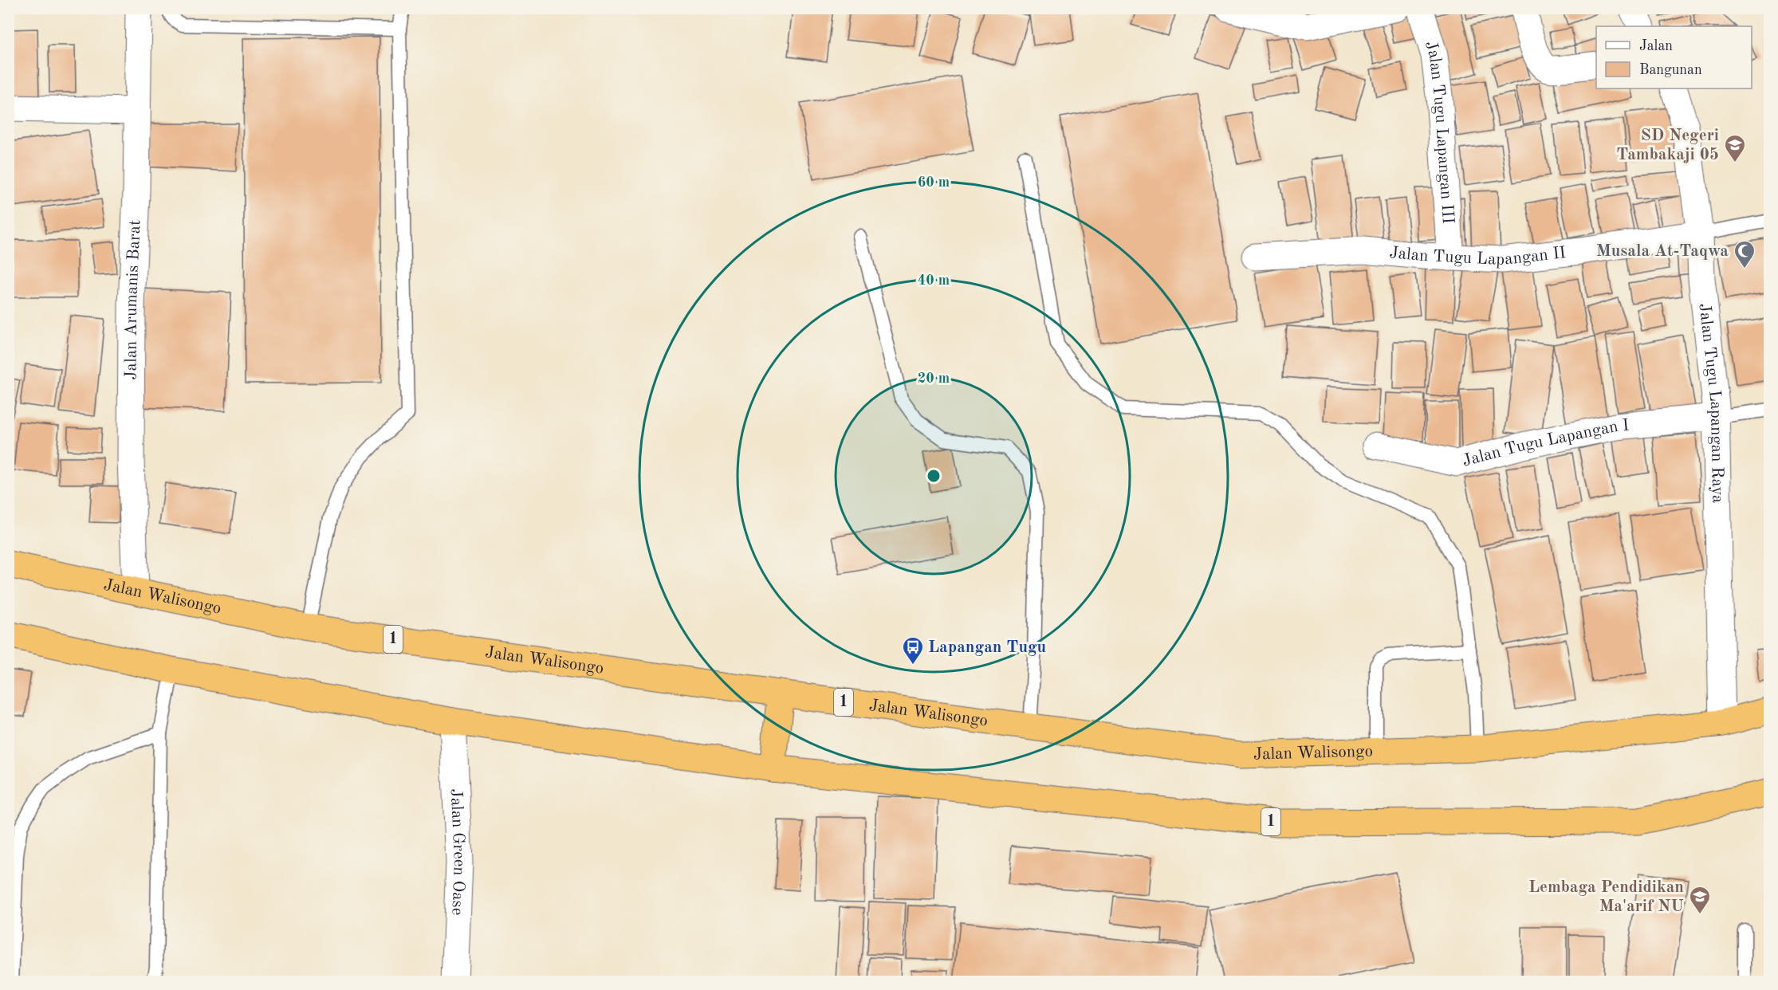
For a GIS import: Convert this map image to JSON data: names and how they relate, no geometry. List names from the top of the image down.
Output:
{
  "streets": {
    "highway": ["Jalan Walisongo", "1"],
    "street": [
      "Jalan Tugu Lapangan III",
      "Jalan Tugu Lapangan II",
      "Jalan Arumanis Barat",
      "Jalan Tugu Lapangan Raya",
      "Jalan Tugu Lapangan I",
      "Jalan Green Oase"
    ]
  },
  "crossings": [
    ["Jalan Tugu Lapangan III", "Jalan Tugu Lapangan II"],
    ["Jalan Tugu Lapangan II", "Jalan Tugu Lapangan Raya"],
    ["Jalan Arumanis Barat", "Jalan Walisongo"],
    ["Jalan Tugu Lapangan Raya", "Jalan Tugu Lapangan I"],
    ["Jalan Tugu Lapangan Raya", "Jalan Walisongo"],
    ["1", "Jalan Green Oase"]
  ],
  "places": {
    "school or university": ["SD Negeri Tambakaji 05", "Lembaga Pendidikan Ma'arif NU"],
    "mosque": ["Musala At-Taqwa"],
    "bus stop": ["Lapangan Tugu"]
  },
  "legend": ["Jalan", "Bangunan"],
  "rings": ["60 m", "40 m", "20 m"]
}
